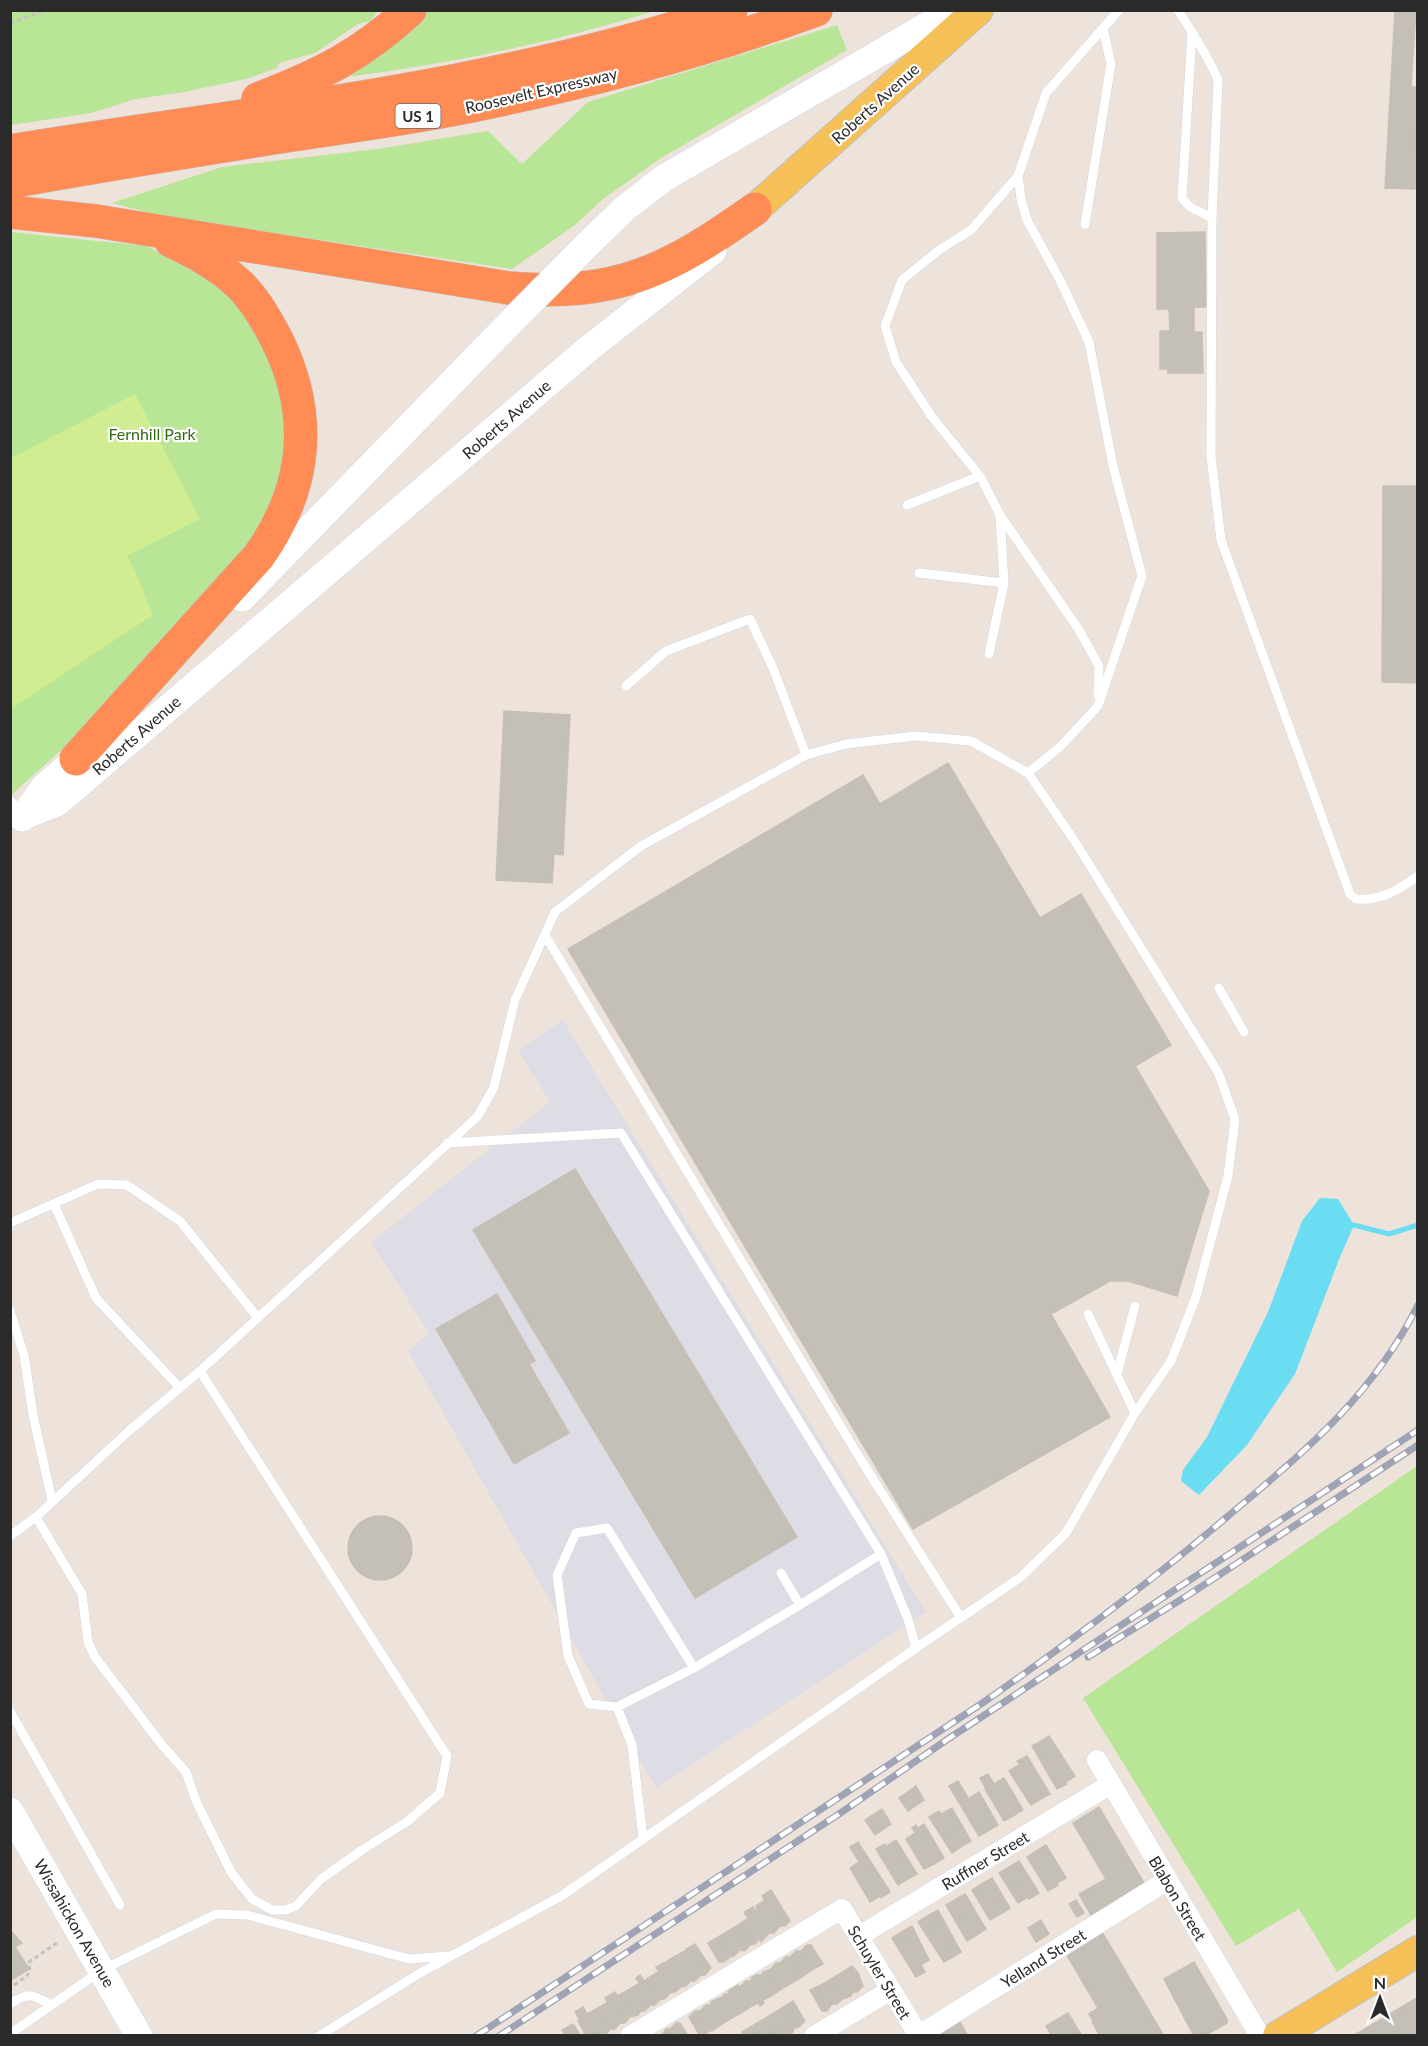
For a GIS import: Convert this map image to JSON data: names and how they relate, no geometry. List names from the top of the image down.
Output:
{
  "streets": {
    "highway": ["Roosevelt Expressway", "US 1"],
    "main road": ["Roberts Avenue", "Wissahickon Avenue"],
    "street": [
      "Ruffner Street",
      "Blabon Street",
      "Yelland Street",
      "Schuyler Street"
    ]
  },
  "crossings": [
    ["Ruffner Street", "Blabon Street"],
    ["Ruffner Street", "Schuyler Street"],
    ["Blabon Street", "Yelland Street"],
    ["Yelland Street", "Schuyler Street"]
  ],
  "parks": ["Fernhill Park"],
  "north": "top"
}
